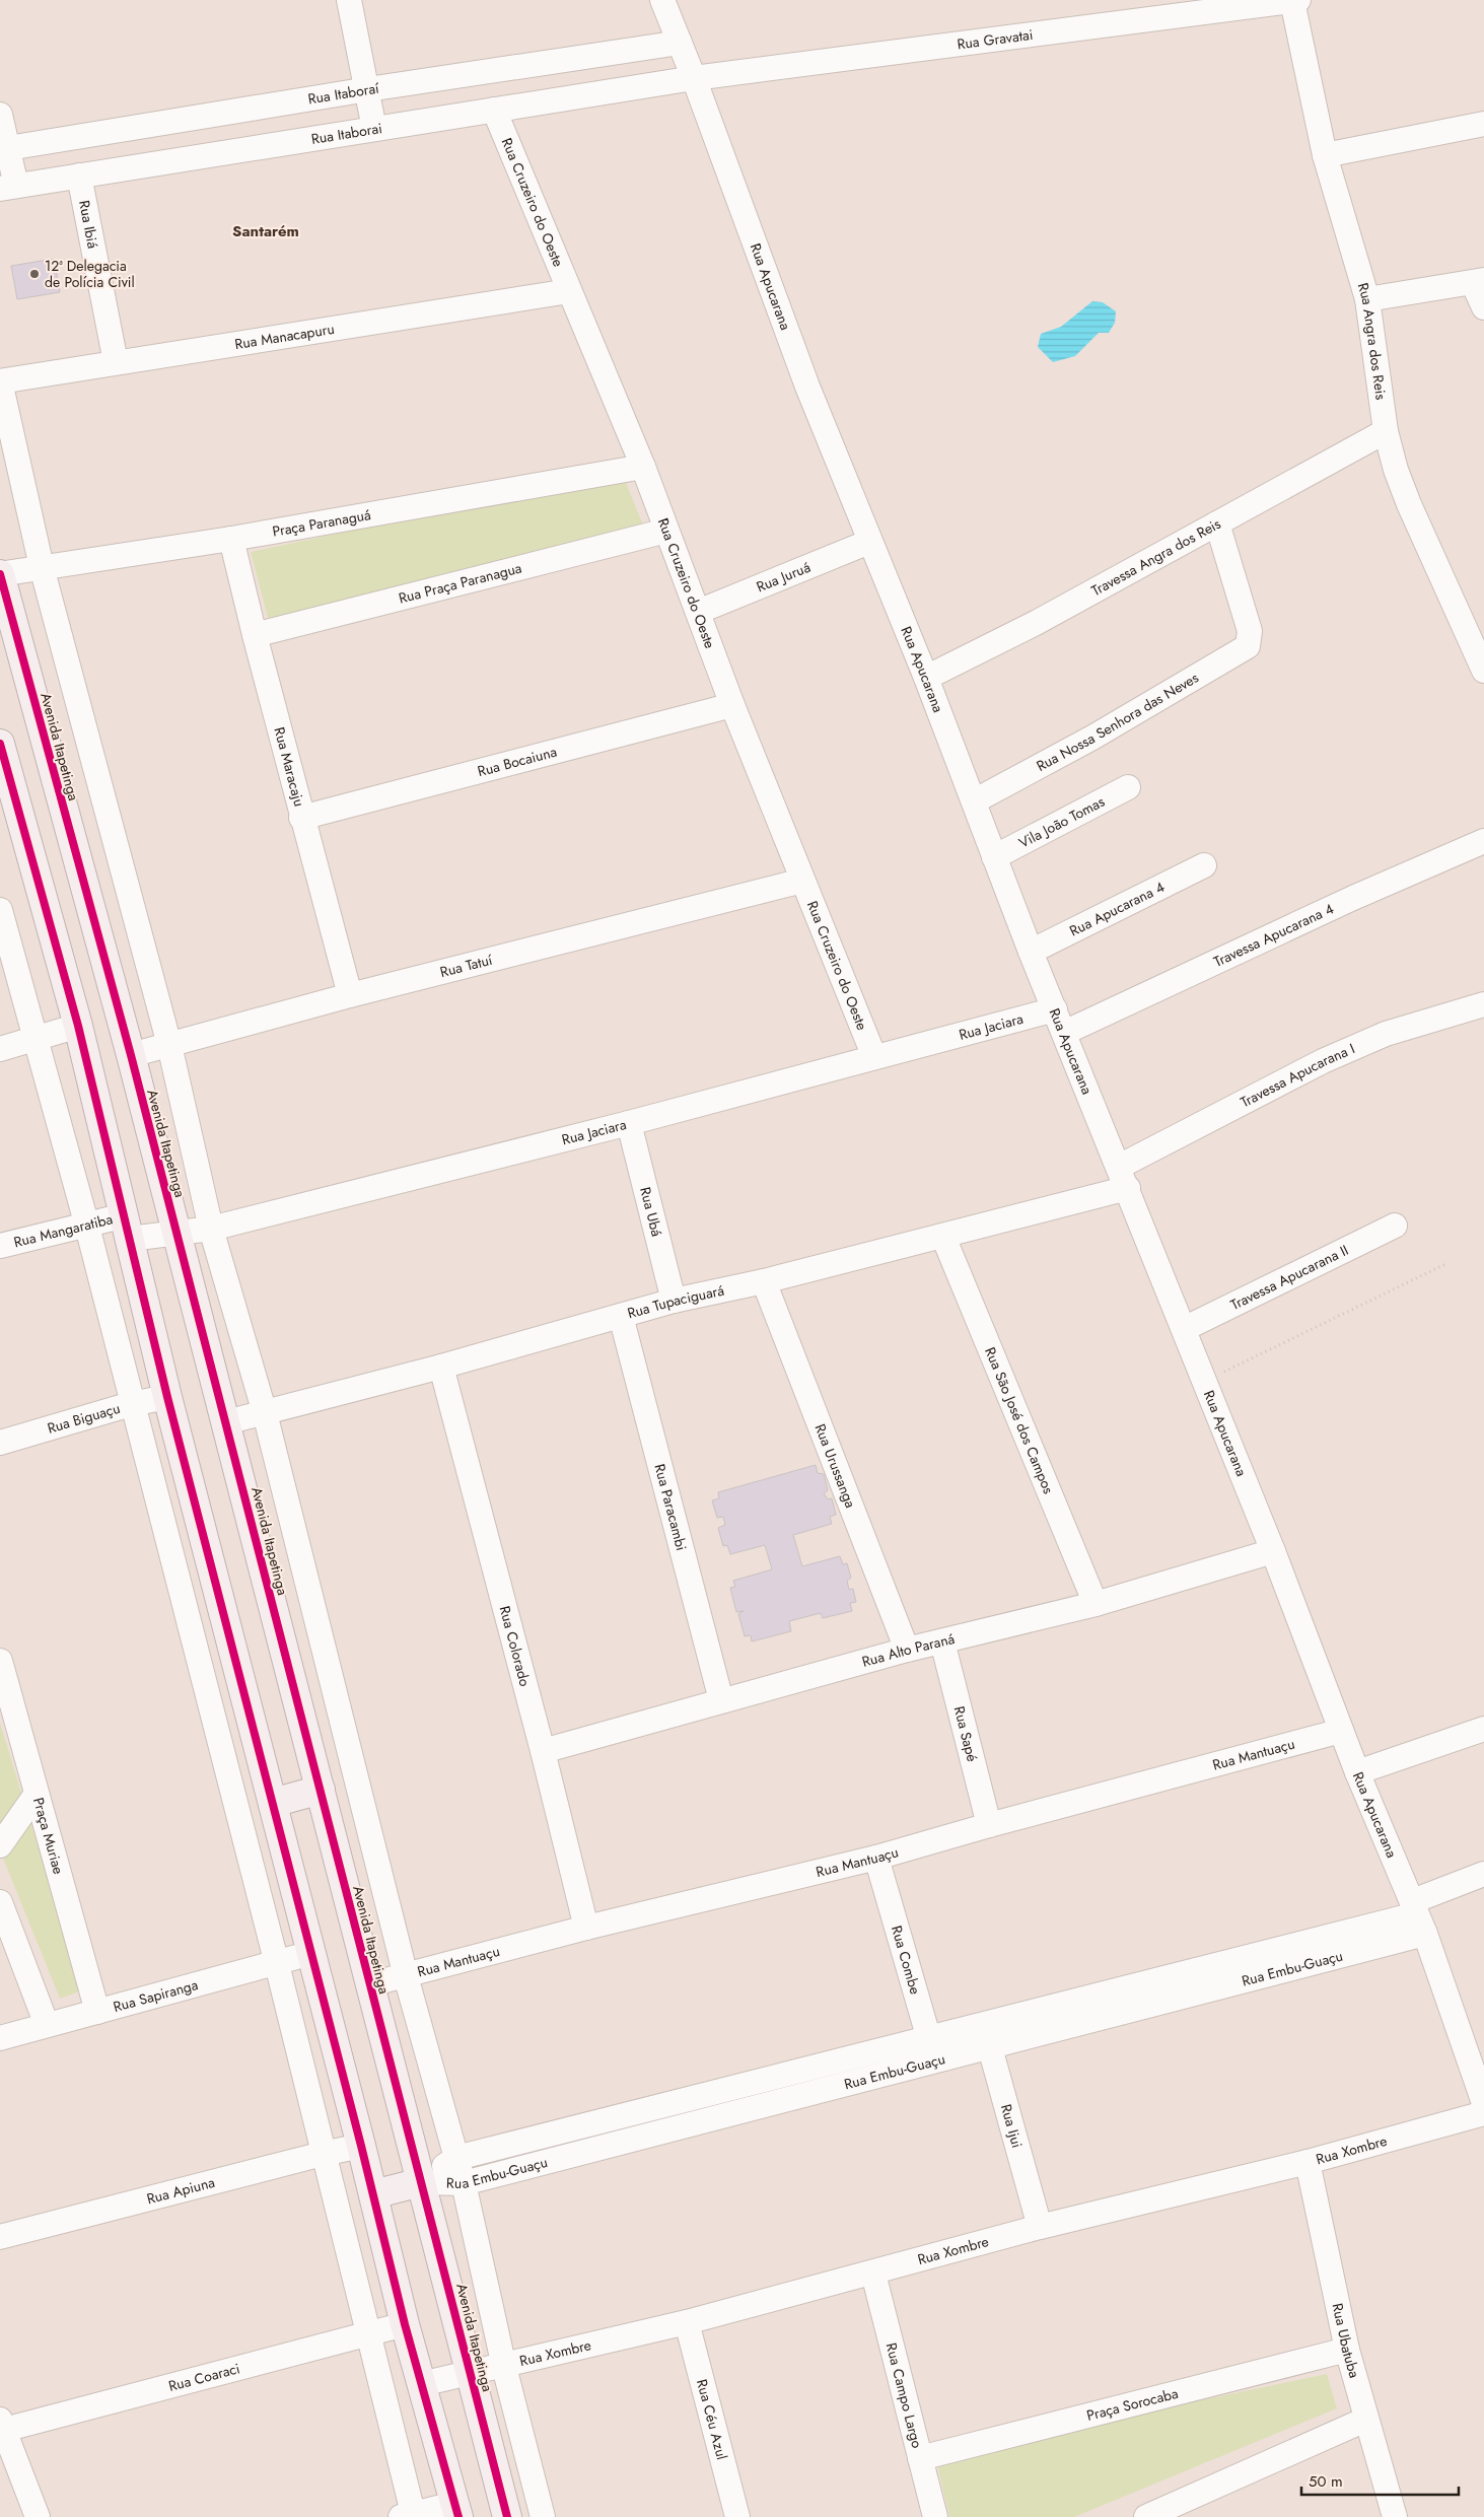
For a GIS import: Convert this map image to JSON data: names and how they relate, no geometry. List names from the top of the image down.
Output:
{
  "streets": {
    "main road": ["Avenida Itapetinga"],
    "street": [
      "Rua Gravatai",
      "Rua Itaboraí",
      "Rua Itaborai",
      "Rua Cruzeiro do Oeste",
      "Rua Ibiá",
      "Rua Apucarana",
      "Rua Manacapuru",
      "Rua Angra dos Reis",
      "Praça Paranaguá",
      "Travessa Angra dos Reis",
      "Rua Juruá",
      "Rua Praça Paranagua",
      "Rua Nossa Senhora das Neves",
      "Rua Bocaiuna",
      "Rua Maracaju",
      "Vila João Tomas",
      "Rua Apucarana 4",
      "Travessa Apucarana 4",
      "Rua Tatuí",
      "Rua Jaciara",
      "Travessa Apucarana I",
      "Rua Ubá",
      "Rua Mangaratiba",
      "Travessa Apucarana II",
      "Rua Tupaciguará",
      "Rua Biguaçu",
      "Rua São José dos Campos",
      "Rua Urussanga",
      "Rua Paracambi",
      "Rua Colorado",
      "Rua Alto Paraná",
      "Rua Sapé",
      "Rua Mantuaçu",
      "Praça Muriae",
      "Rua Combe",
      "Rua Embu-Guaçu",
      "Rua Sapiranga",
      "Rua Ijui",
      "Rua Xombre",
      "Rua Apiuna",
      "Rua Ubatuba",
      "Rua Coaraci",
      "Rua Campo Largo",
      "Praça Sorocaba",
      "Rua Céu Azul"
    ]
  },
  "crossings": [
    ["Rua Gravatai", "Rua Itaborai"],
    ["Rua Gravatai", "Rua Apucarana"],
    ["Rua Gravatai", "Rua Angra dos Reis"],
    ["Rua Itaboraí", "Rua Apucarana"],
    ["Rua Itaborai", "Rua Cruzeiro do Oeste"],
    ["Rua Itaborai", "Rua Ibiá"],
    ["Rua Itaborai", "Rua Apucarana"],
    ["Rua Cruzeiro do Oeste", "Rua Manacapuru"],
    ["Rua Cruzeiro do Oeste", "Praça Paranaguá"],
    ["Rua Cruzeiro do Oeste", "Rua Juruá"],
    ["Rua Cruzeiro do Oeste", "Rua Praça Paranagua"],
    ["Rua Cruzeiro do Oeste", "Rua Bocaiuna"],
    ["Rua Cruzeiro do Oeste", "Rua Tatuí"],
    ["Rua Cruzeiro do Oeste", "Rua Jaciara"],
    ["Rua Ibiá", "Rua Manacapuru"],
    ["Rua Apucarana", "Travessa Angra dos Reis"],
    ["Rua Apucarana", "Rua Juruá"],
    ["Rua Apucarana", "Rua Nossa Senhora das Neves"],
    ["Rua Apucarana", "Vila João Tomas"],
    ["Rua Apucarana", "Rua Apucarana 4"],
    ["Rua Apucarana", "Travessa Apucarana 4"],
    ["Rua Apucarana", "Rua Jaciara"],
    ["Rua Apucarana", "Travessa Apucarana I"],
    ["Rua Apucarana", "Travessa Apucarana II"],
    ["Rua Apucarana", "Rua Tupaciguará"],
    ["Rua Apucarana", "Rua Alto Paraná"],
    ["Rua Apucarana", "Rua Mantuaçu"],
    ["Rua Apucarana", "Rua Embu-Guaçu"],
    ["Rua Manacapuru", "Avenida Itapetinga"],
    ["Rua Angra dos Reis", "Travessa Angra dos Reis"],
    ["Praça Paranaguá", "Avenida Itapetinga"],
    ["Praça Paranaguá", "Rua Maracaju"],
    ["Travessa Angra dos Reis", "Rua Nossa Senhora das Neves"],
    ["Rua Praça Paranagua", "Rua Maracaju"],
    ["Avenida Itapetinga", "Rua Tatuí"],
    ["Avenida Itapetinga", "Rua Jaciara"],
    ["Avenida Itapetinga", "Rua Tupaciguará"],
    ["Avenida Itapetinga", "Rua Mantuaçu"],
    ["Avenida Itapetinga", "Rua Embu-Guaçu"],
    ["Avenida Itapetinga", "Rua Xombre"],
    ["Rua Bocaiuna", "Rua Maracaju"],
    ["Rua Maracaju", "Rua Tatuí"],
    ["Rua Jaciara", "Rua Ubá"],
    ["Rua Jaciara", "Rua Mangaratiba"],
    ["Travessa Apucarana I", "Rua Tupaciguará"],
    ["Rua Ubá", "Rua Tupaciguará"],
    ["Rua Tupaciguará", "Rua São José dos Campos"],
    ["Rua Tupaciguará", "Rua Urussanga"],
    ["Rua Tupaciguará", "Rua Paracambi"],
    ["Rua Tupaciguará", "Rua Colorado"],
    ["Rua São José dos Campos", "Rua Alto Paraná"],
    ["Rua Urussanga", "Rua Alto Paraná"],
    ["Rua Paracambi", "Rua Alto Paraná"],
    ["Rua Colorado", "Rua Alto Paraná"],
    ["Rua Colorado", "Rua Mantuaçu"],
    ["Rua Alto Paraná", "Rua Sapé"],
    ["Rua Sapé", "Rua Mantuaçu"],
    ["Rua Mantuaçu", "Rua Combe"],
    ["Praça Muriae", "Rua Sapiranga"],
    ["Rua Combe", "Rua Embu-Guaçu"],
    ["Rua Embu-Guaçu", "Rua Ijui"],
    ["Rua Ijui", "Rua Xombre"],
    ["Rua Xombre", "Rua Ubatuba"],
    ["Rua Xombre", "Rua Campo Largo"],
    ["Rua Xombre", "Rua Céu Azul"],
    ["Rua Ubatuba", "Praça Sorocaba"],
    ["Rua Campo Largo", "Praça Sorocaba"]
  ],
  "districts": ["Santarém"],
  "places": ["12ª Delegacia de Polícia Civil"],
  "scale_bar": "50 m"
}
